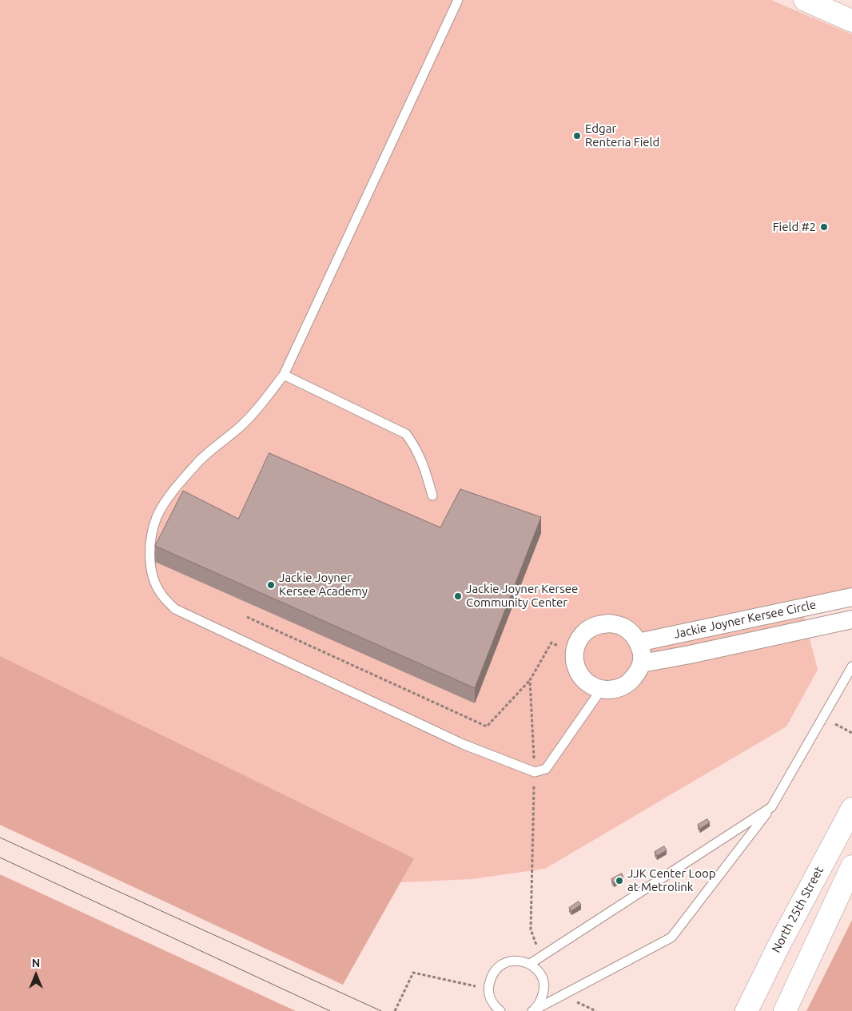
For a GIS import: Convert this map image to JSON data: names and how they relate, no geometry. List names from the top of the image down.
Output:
{
  "streets": {
    "main road": ["North 25th Street"],
    "street": ["Jackie Joyner Kersee Circle"]
  },
  "places": [
    "Edgar Renteria Field",
    "Field #2",
    "Jackie Joyner Kersee Academy",
    "Jackie Joyner Kersee Community Center",
    "JJK Center Loop at Metrolink"
  ],
  "north": "top"
}
